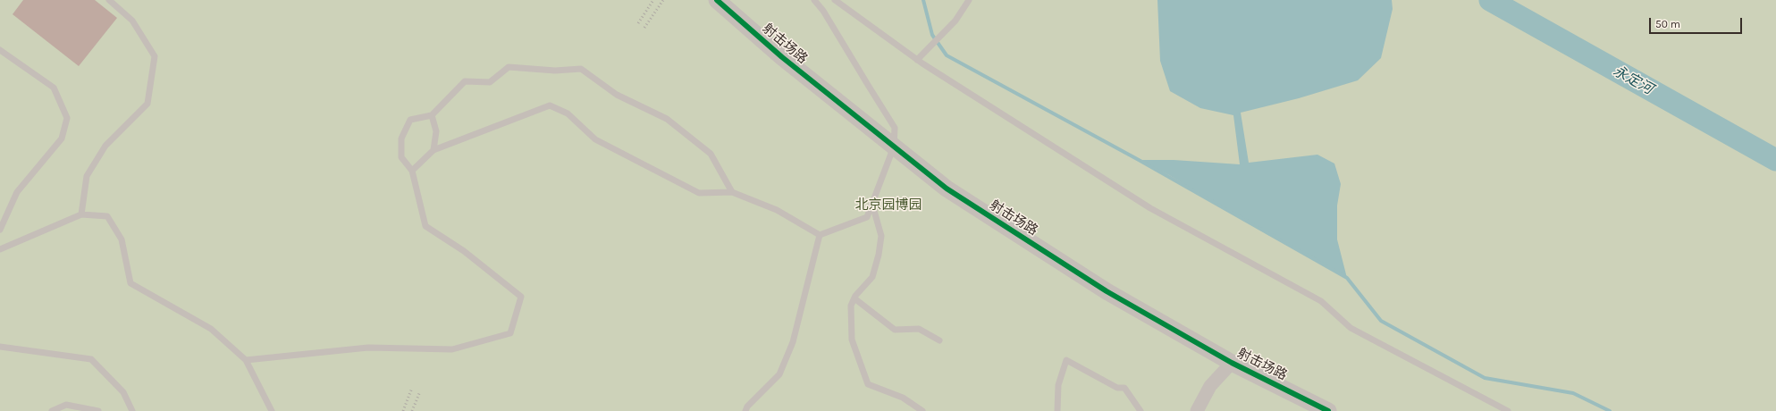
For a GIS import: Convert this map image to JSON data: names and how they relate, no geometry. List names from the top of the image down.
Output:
{
  "streets": {
    "street": ["射击场路"]
  },
  "water": ["永定河"],
  "parks": ["北京园博园"],
  "scale_bar": "50 m"
}
